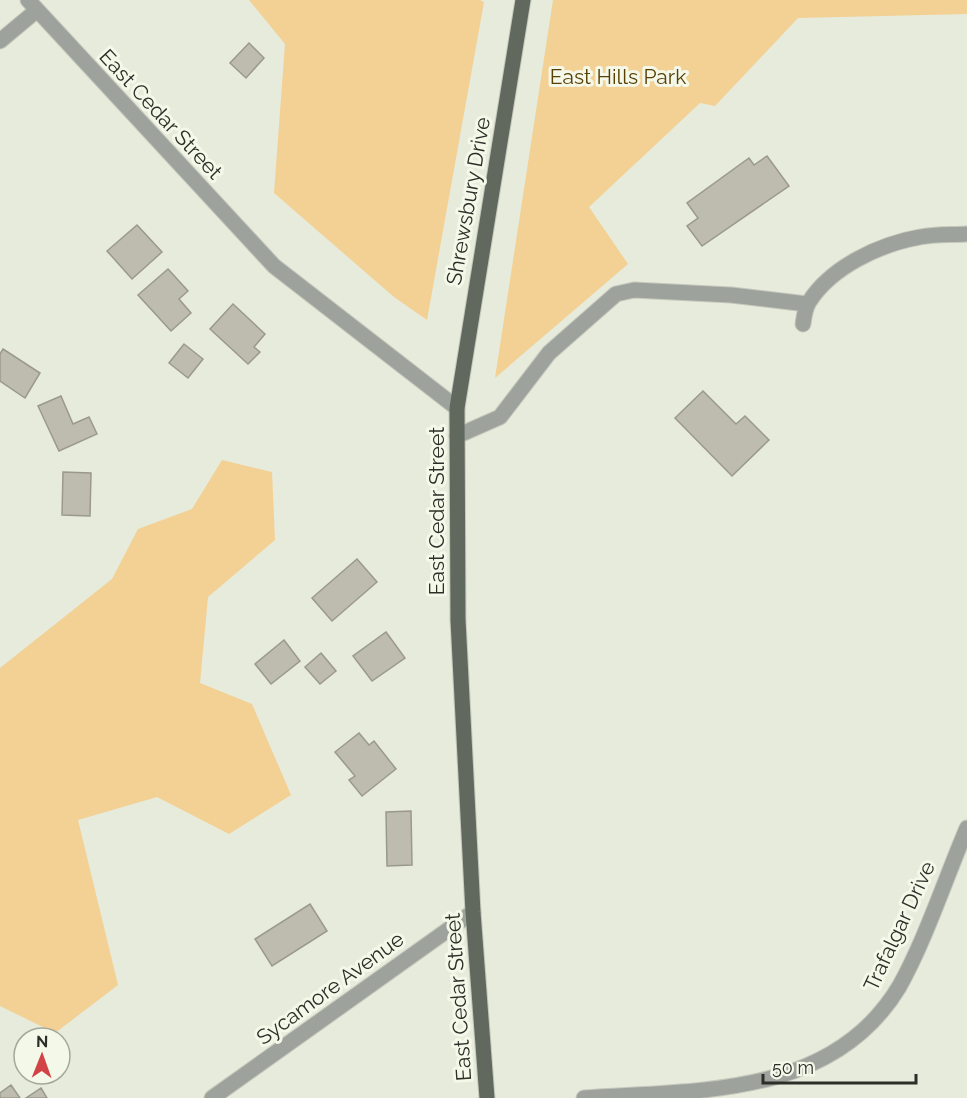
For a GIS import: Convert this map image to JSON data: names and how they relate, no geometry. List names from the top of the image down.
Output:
{
  "streets": {
    "main road": ["East Cedar Street", "Shrewsbury Drive"],
    "street": ["Trafalgar Drive", "Sycamore Avenue"]
  },
  "crossings": [
    ["East Cedar Street", "Shrewsbury Drive"],
    ["East Cedar Street", "Sycamore Avenue"]
  ],
  "parks": ["East Hills Park"],
  "scale_bar": "50 m",
  "north": "top"
}
